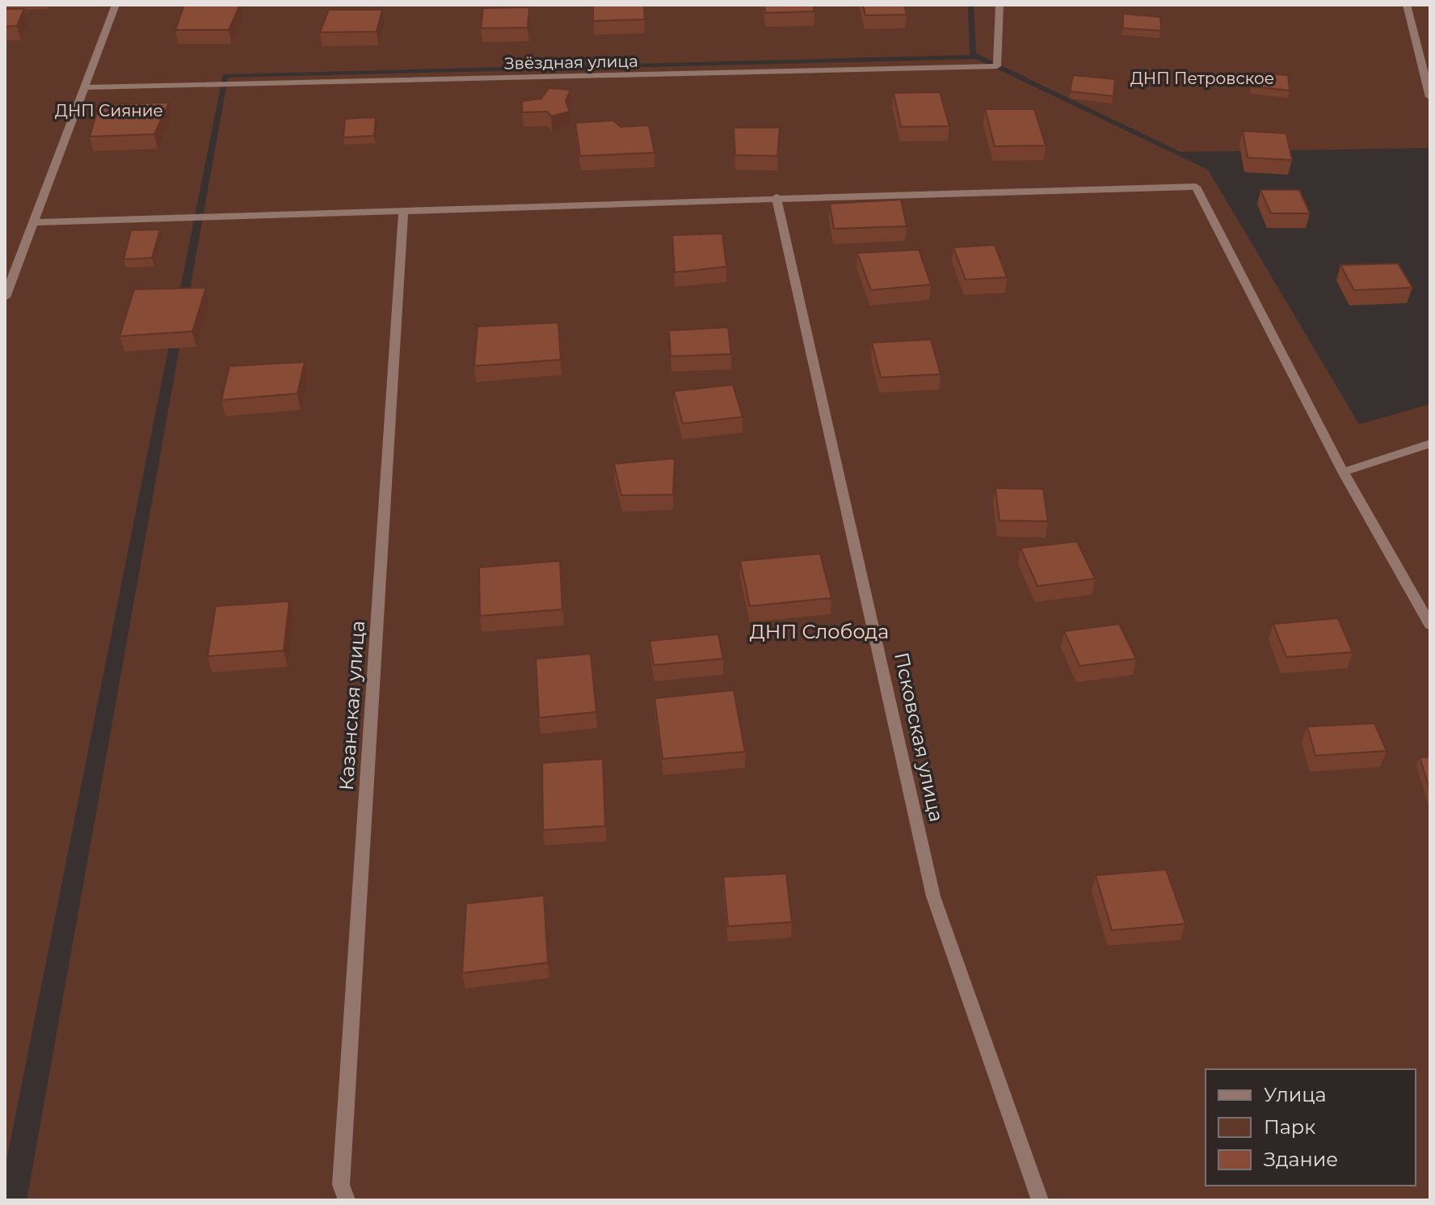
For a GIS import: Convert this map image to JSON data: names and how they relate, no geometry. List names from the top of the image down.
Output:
{
  "streets": {
    "street": ["Звёздная улица", "Казанская улица", "Псковская улица"]
  },
  "parks": ["ДНП Петровское", "ДНП Сияние", "ДНП Слобода"],
  "legend": ["Улица", "Парк", "Здание"]
}
